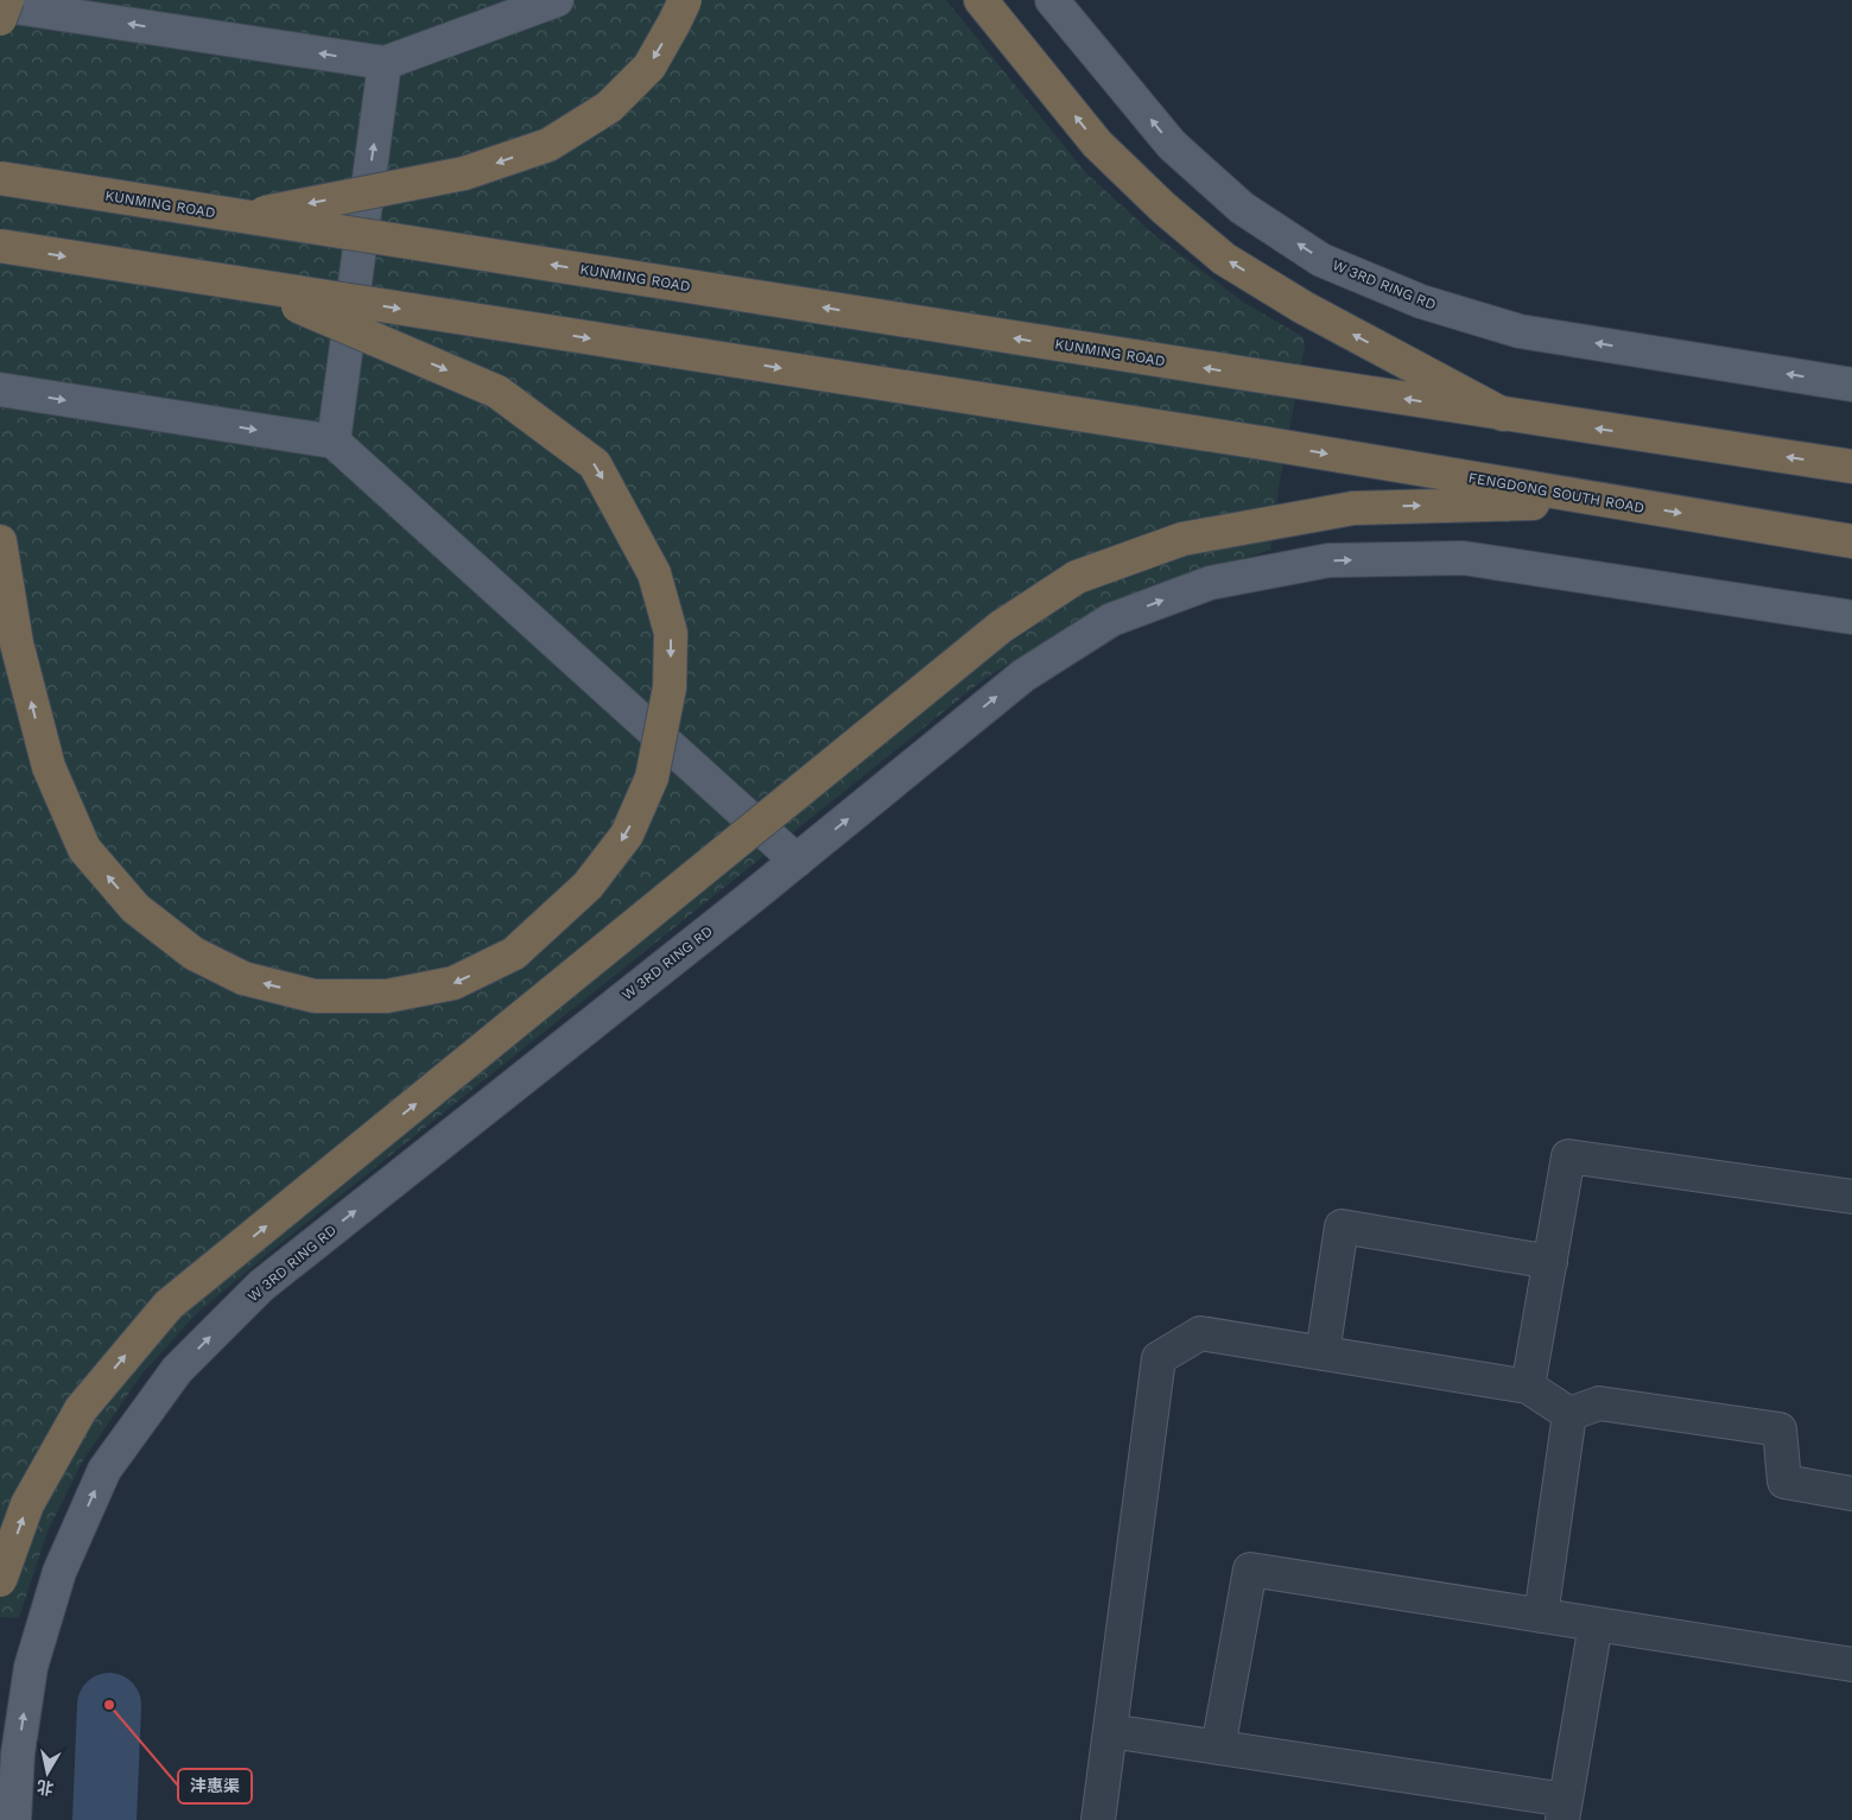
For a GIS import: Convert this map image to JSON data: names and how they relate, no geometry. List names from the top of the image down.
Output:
{
  "streets": {
    "highway": ["KUNMING ROAD", "FENGDONG SOUTH ROAD"],
    "main road": ["W 3RD RING RD"]
  },
  "one_way": ["KUNMING ROAD", "FENGDONG SOUTH ROAD"],
  "places": ["沣惠渠"],
  "north": "bottom"
}
